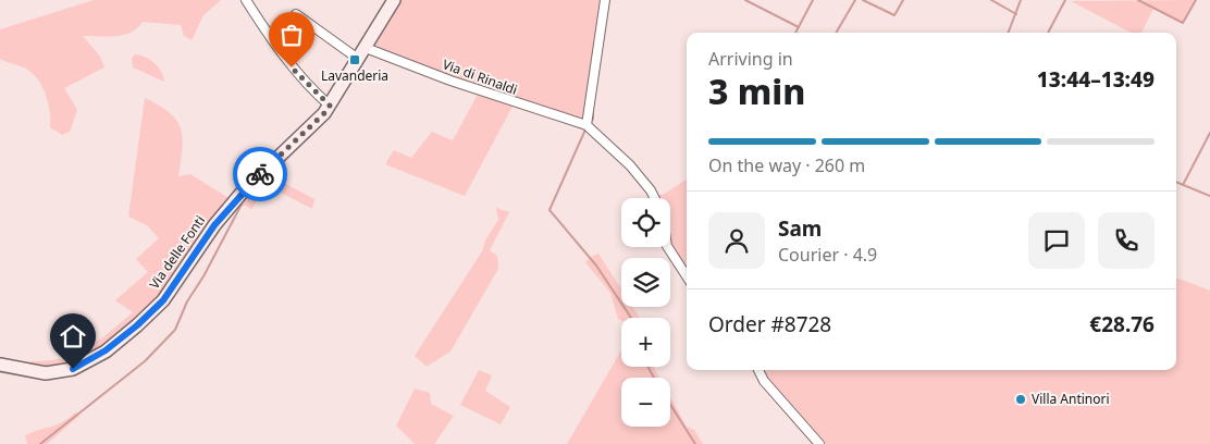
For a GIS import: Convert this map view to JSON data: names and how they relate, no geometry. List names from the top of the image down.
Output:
{
  "streets": {
    "street": ["Via di Rinaldi", "Via delle Fonti"]
  },
  "crossings": [
    ["Via di Rinaldi", "Via delle Fonti"]
  ],
  "places": {
    "transit": ["Lavanderia"],
    "other": ["Villa Antinori"]
  },
  "page": {
    "heading": ["3 min", "Arriving in", "13:44–13:49"],
    "panel": [
      "Sam",
      "Courier · 4.9",
      "Order #8728",
      "€28.76"
    ],
    "bar": "On the way · 260 m",
    "map_buttons": ["+", "−"]
  }
}
